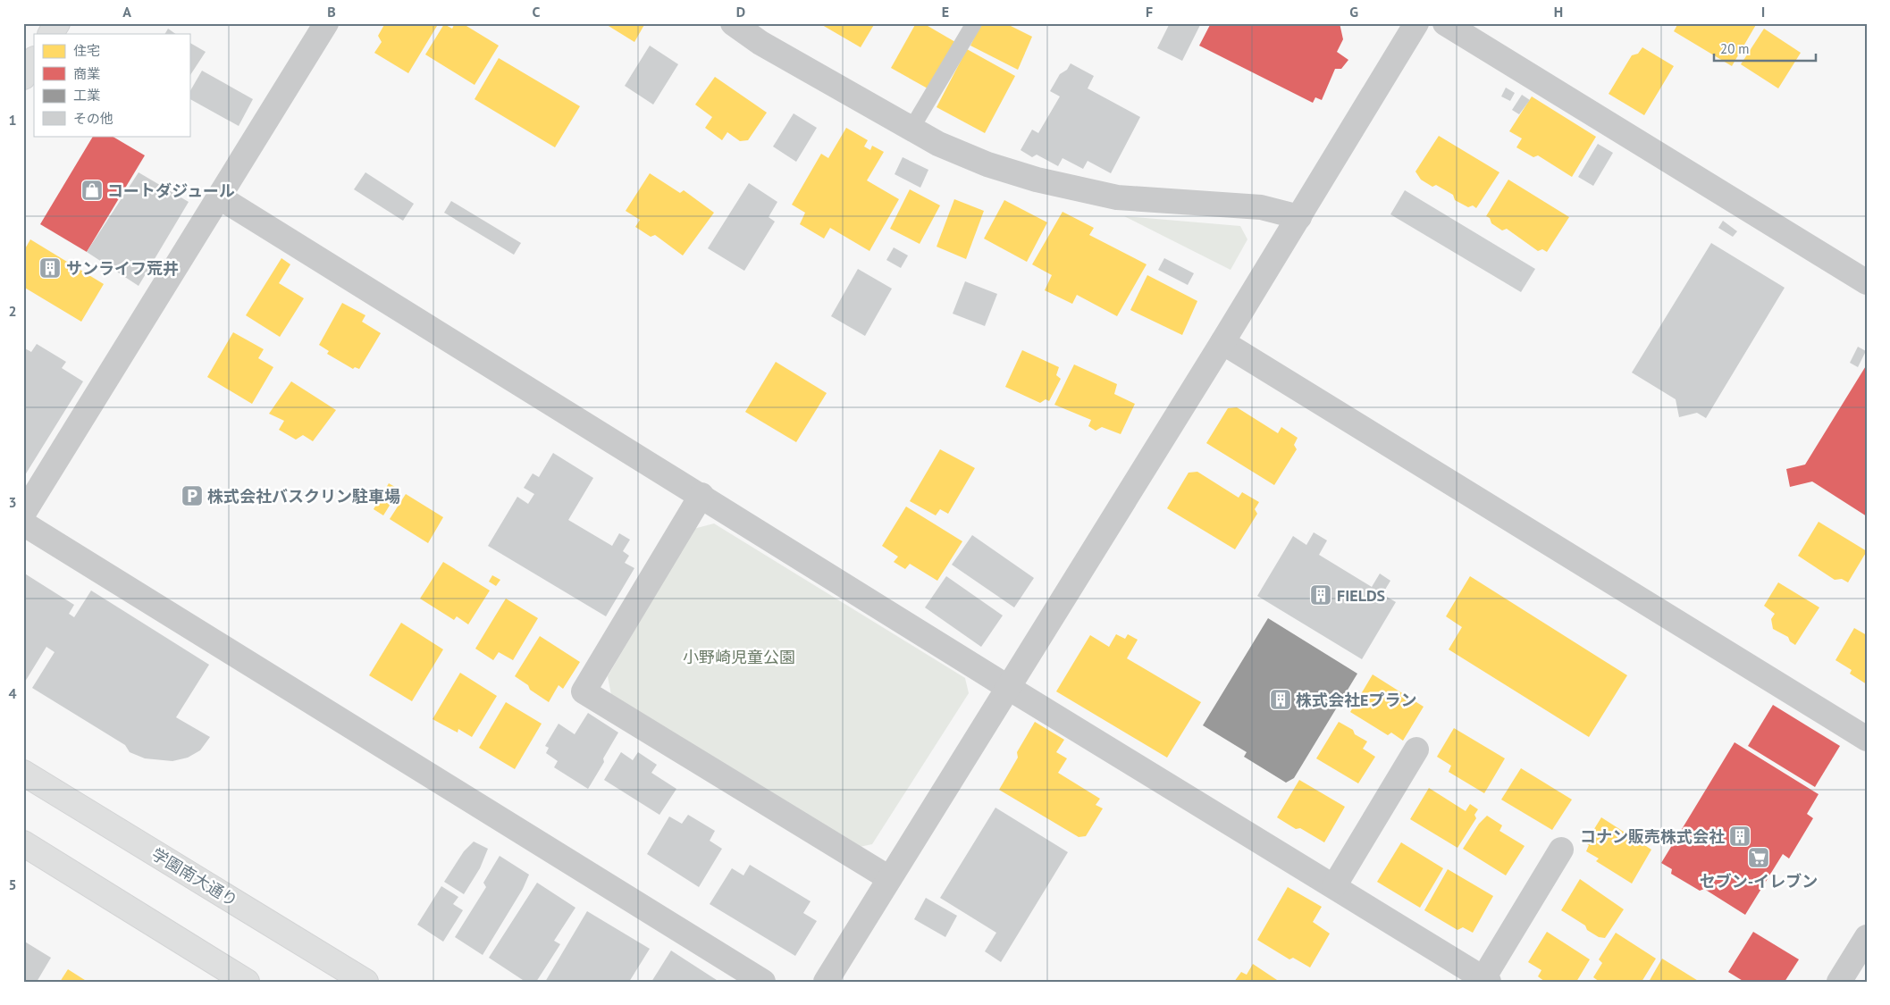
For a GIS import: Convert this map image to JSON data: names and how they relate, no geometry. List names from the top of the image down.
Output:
{
  "streets": {
    "main road": ["学園南大通り"]
  },
  "parks": ["小野崎児童公園"],
  "places": {
    "shop": ["コートダジュール"],
    "building": [
      "サンライフ荒井",
      "FIELDS",
      "株式会社Eプラン",
      "コナン販売株式会社"
    ],
    "parking": ["株式会社バスクリン駐車場"],
    "supermarket": ["セブン-イレブン"]
  },
  "legend": [
    "住宅",
    "商業",
    "工業",
    "その他"
  ],
  "scale_bar": "20 m",
  "grid": {
    "columns": [
      "A",
      "B",
      "C",
      "D",
      "E",
      "F",
      "G",
      "H",
      "I"
    ],
    "rows": [
      "1",
      "2",
      "3",
      "4",
      "5"
    ]
  }
}
